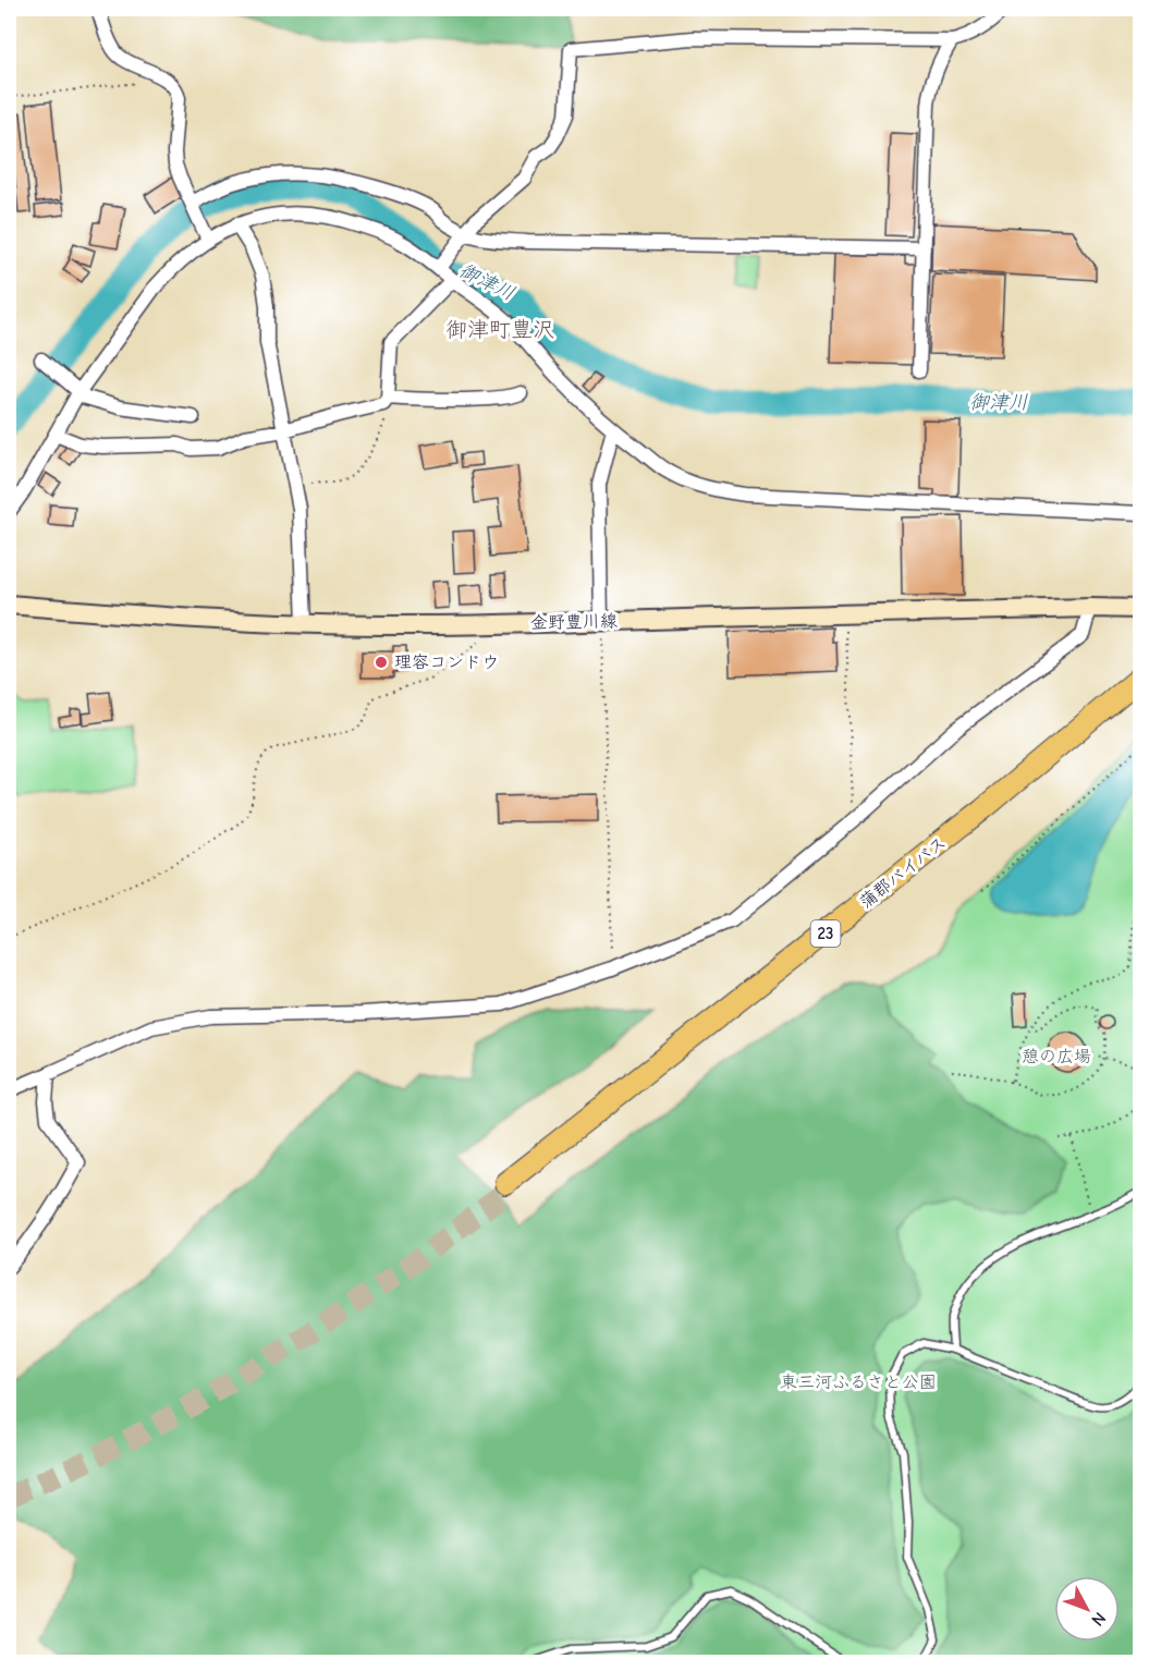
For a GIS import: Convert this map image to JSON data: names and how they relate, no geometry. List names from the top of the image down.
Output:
{
  "streets": {
    "highway": ["蒲郡バイパス", "23"],
    "main road": ["金野豊川線"]
  },
  "districts": ["御津町豊沢"],
  "water": ["御津川"],
  "parks": ["憩の広場", "東三河ふるさと公園"],
  "places": ["理容コンドウ"],
  "north": "bottom right"
}
